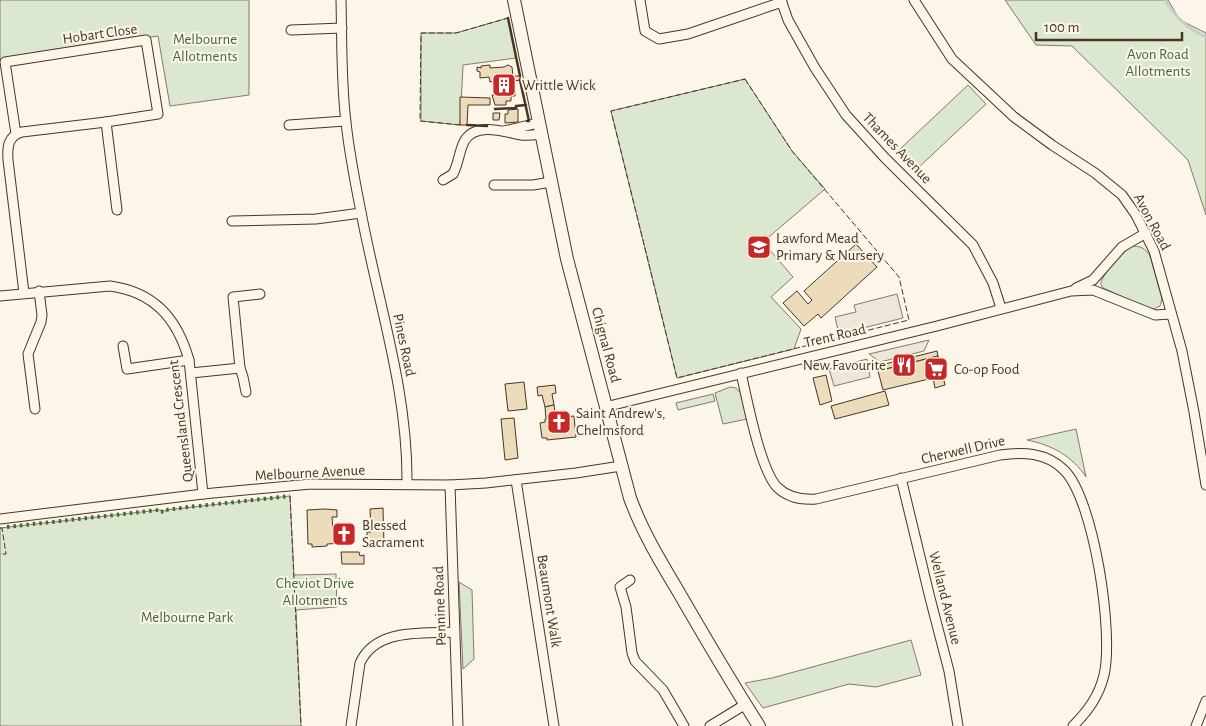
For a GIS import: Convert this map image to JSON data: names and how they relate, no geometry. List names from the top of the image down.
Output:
{
  "streets": {
    "street": [
      "Hobart Close",
      "Thames Avenue",
      "Avon Road",
      "Trent Road",
      "Pines Road",
      "Chignal Road",
      "Queensland Crescent",
      "Cherwell Drive",
      "Melbourne Avenue",
      "Welland Avenue",
      "Beaumont Walk",
      "Pennine Road"
    ]
  },
  "crossings": [
    ["Hobart Close", "Queensland Crescent"],
    ["Thames Avenue", "Trent Road"],
    ["Avon Road", "Trent Road"],
    ["Trent Road", "Chignal Road"],
    ["Trent Road", "Cherwell Drive"],
    ["Pines Road", "Melbourne Avenue"],
    ["Chignal Road", "Melbourne Avenue"],
    ["Queensland Crescent", "Melbourne Avenue"],
    ["Cherwell Drive", "Welland Avenue"],
    ["Melbourne Avenue", "Beaumont Walk"],
    ["Melbourne Avenue", "Pennine Road"]
  ],
  "parks": [
    "Melbourne Allotments",
    "Avon Road Allotments",
    "Cheviot Drive Allotments",
    "Melbourne Park"
  ],
  "places": {
    "building": ["Writtle Wick"],
    "school or university": ["Lawford Mead Primary & Nursery"],
    "restaurant": ["New Favourite"],
    "supermarket": ["Co-op Food"],
    "church": ["Saint Andrew's, Chelmsford", "Blessed Sacrament"]
  },
  "scale_bar": "100 m"
}
